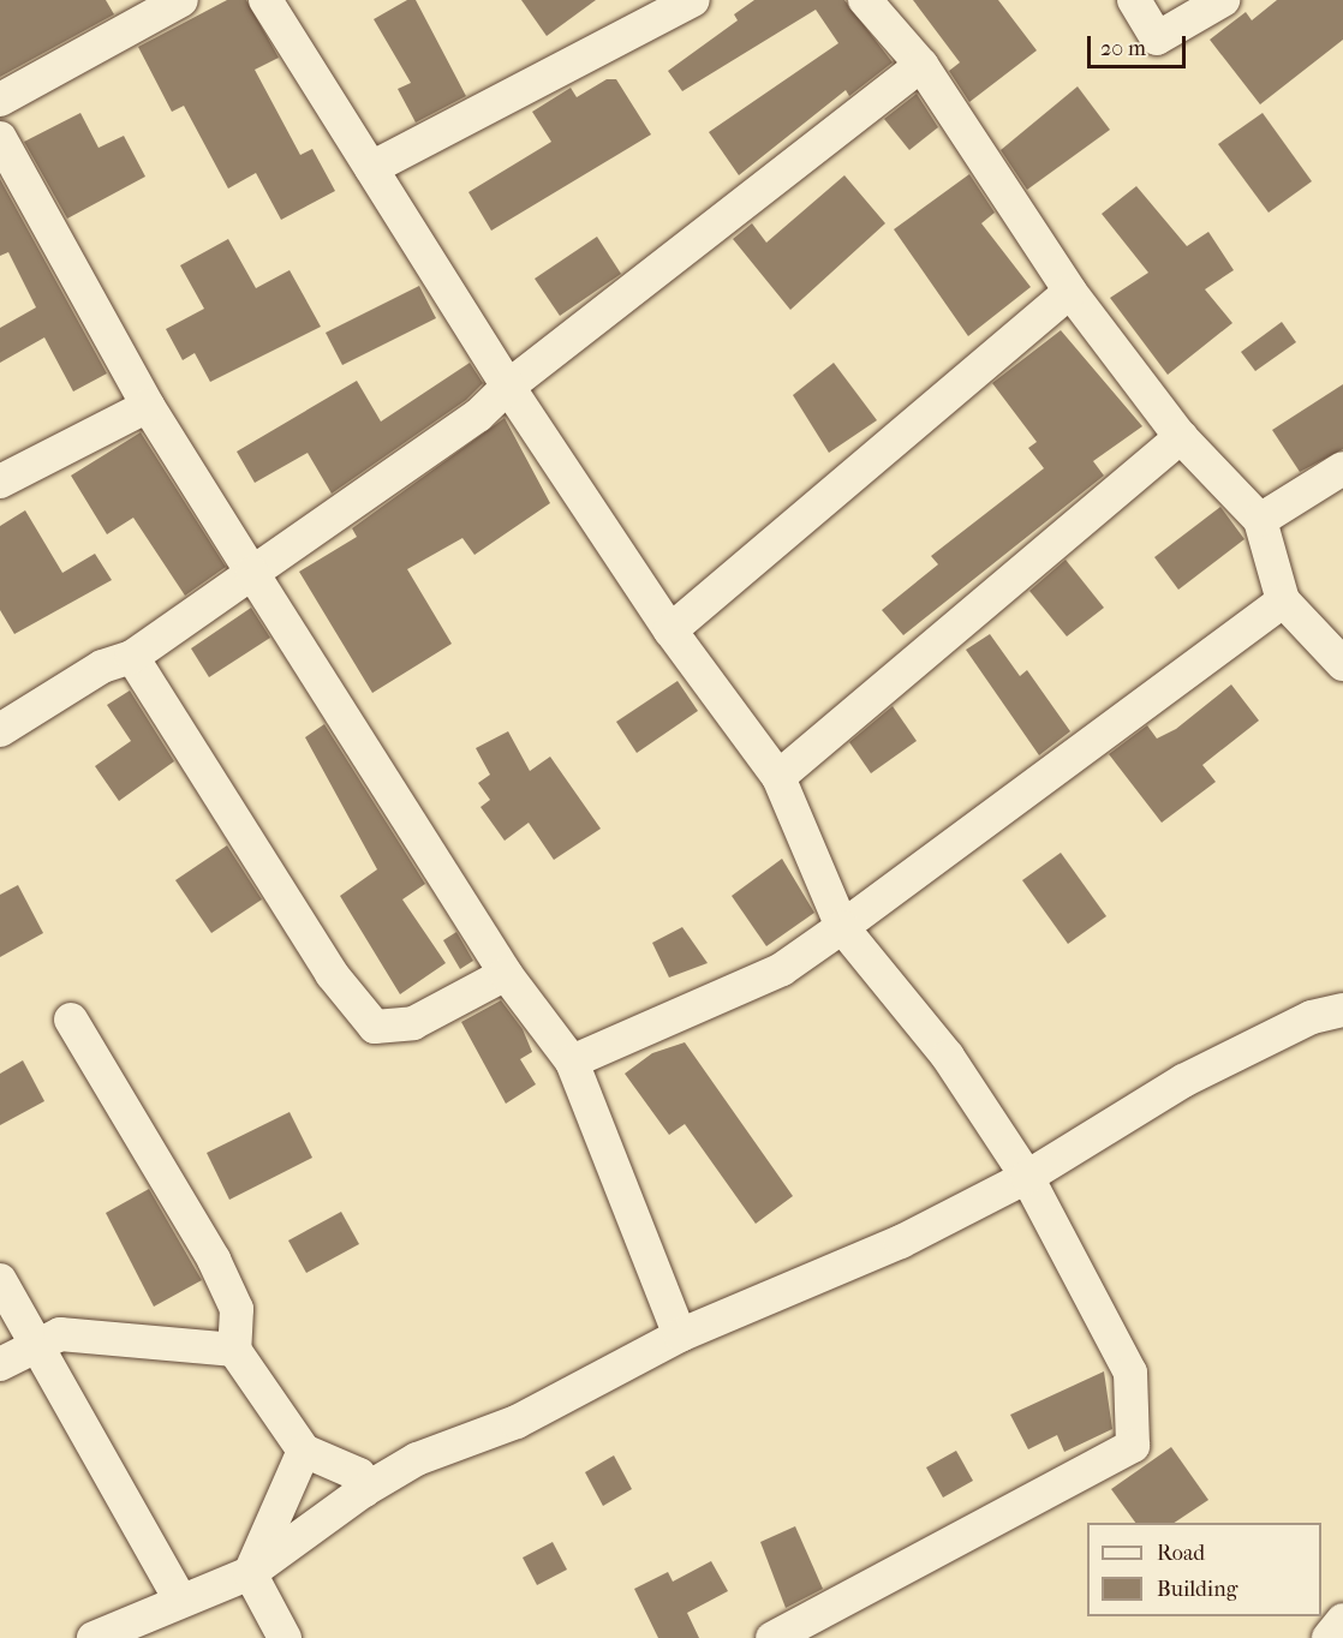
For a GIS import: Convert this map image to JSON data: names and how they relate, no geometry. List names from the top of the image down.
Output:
{
  "legend": ["Road", "Building"],
  "scale_bar": "20 m"
}
